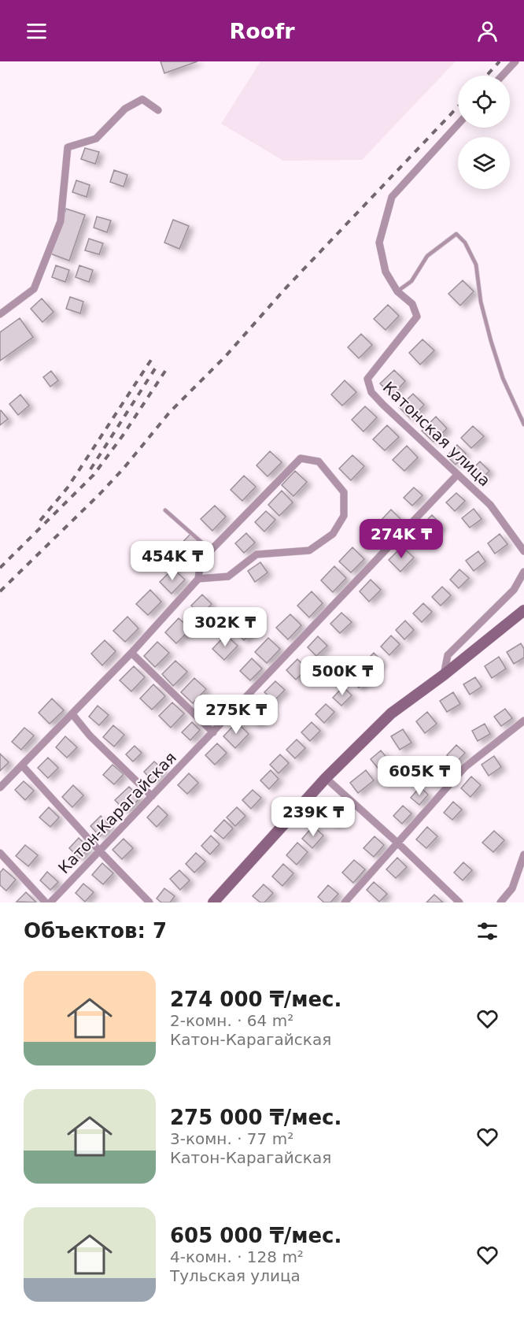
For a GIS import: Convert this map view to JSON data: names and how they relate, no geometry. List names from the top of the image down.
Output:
{
  "streets": {
    "street": ["Катонская улица", "Катон-Карагайская"]
  },
  "crossings": [
    ["Катонская улица", "Катон-Карагайская"]
  ],
  "page": {
    "header": "Roofr",
    "price": [
      "274K ₸",
      "454K ₸",
      "302K ₸",
      "500K ₸",
      "275K ₸",
      "605K ₸",
      "239K ₸"
    ],
    "heading": "Объектов: 7",
    "list": [
      {
        "name": "274 000 ₸/мес.",
        "note": "2-комн. · 64 m² · Катон-Карагайская"
      },
      {
        "name": "275 000 ₸/мес.",
        "note": "3-комн. · 77 m² · Катон-Карагайская"
      },
      {
        "name": "605 000 ₸/мес.",
        "note": "4-комн. · 128 m² · Тульская улица"
      }
    ]
  }
}
